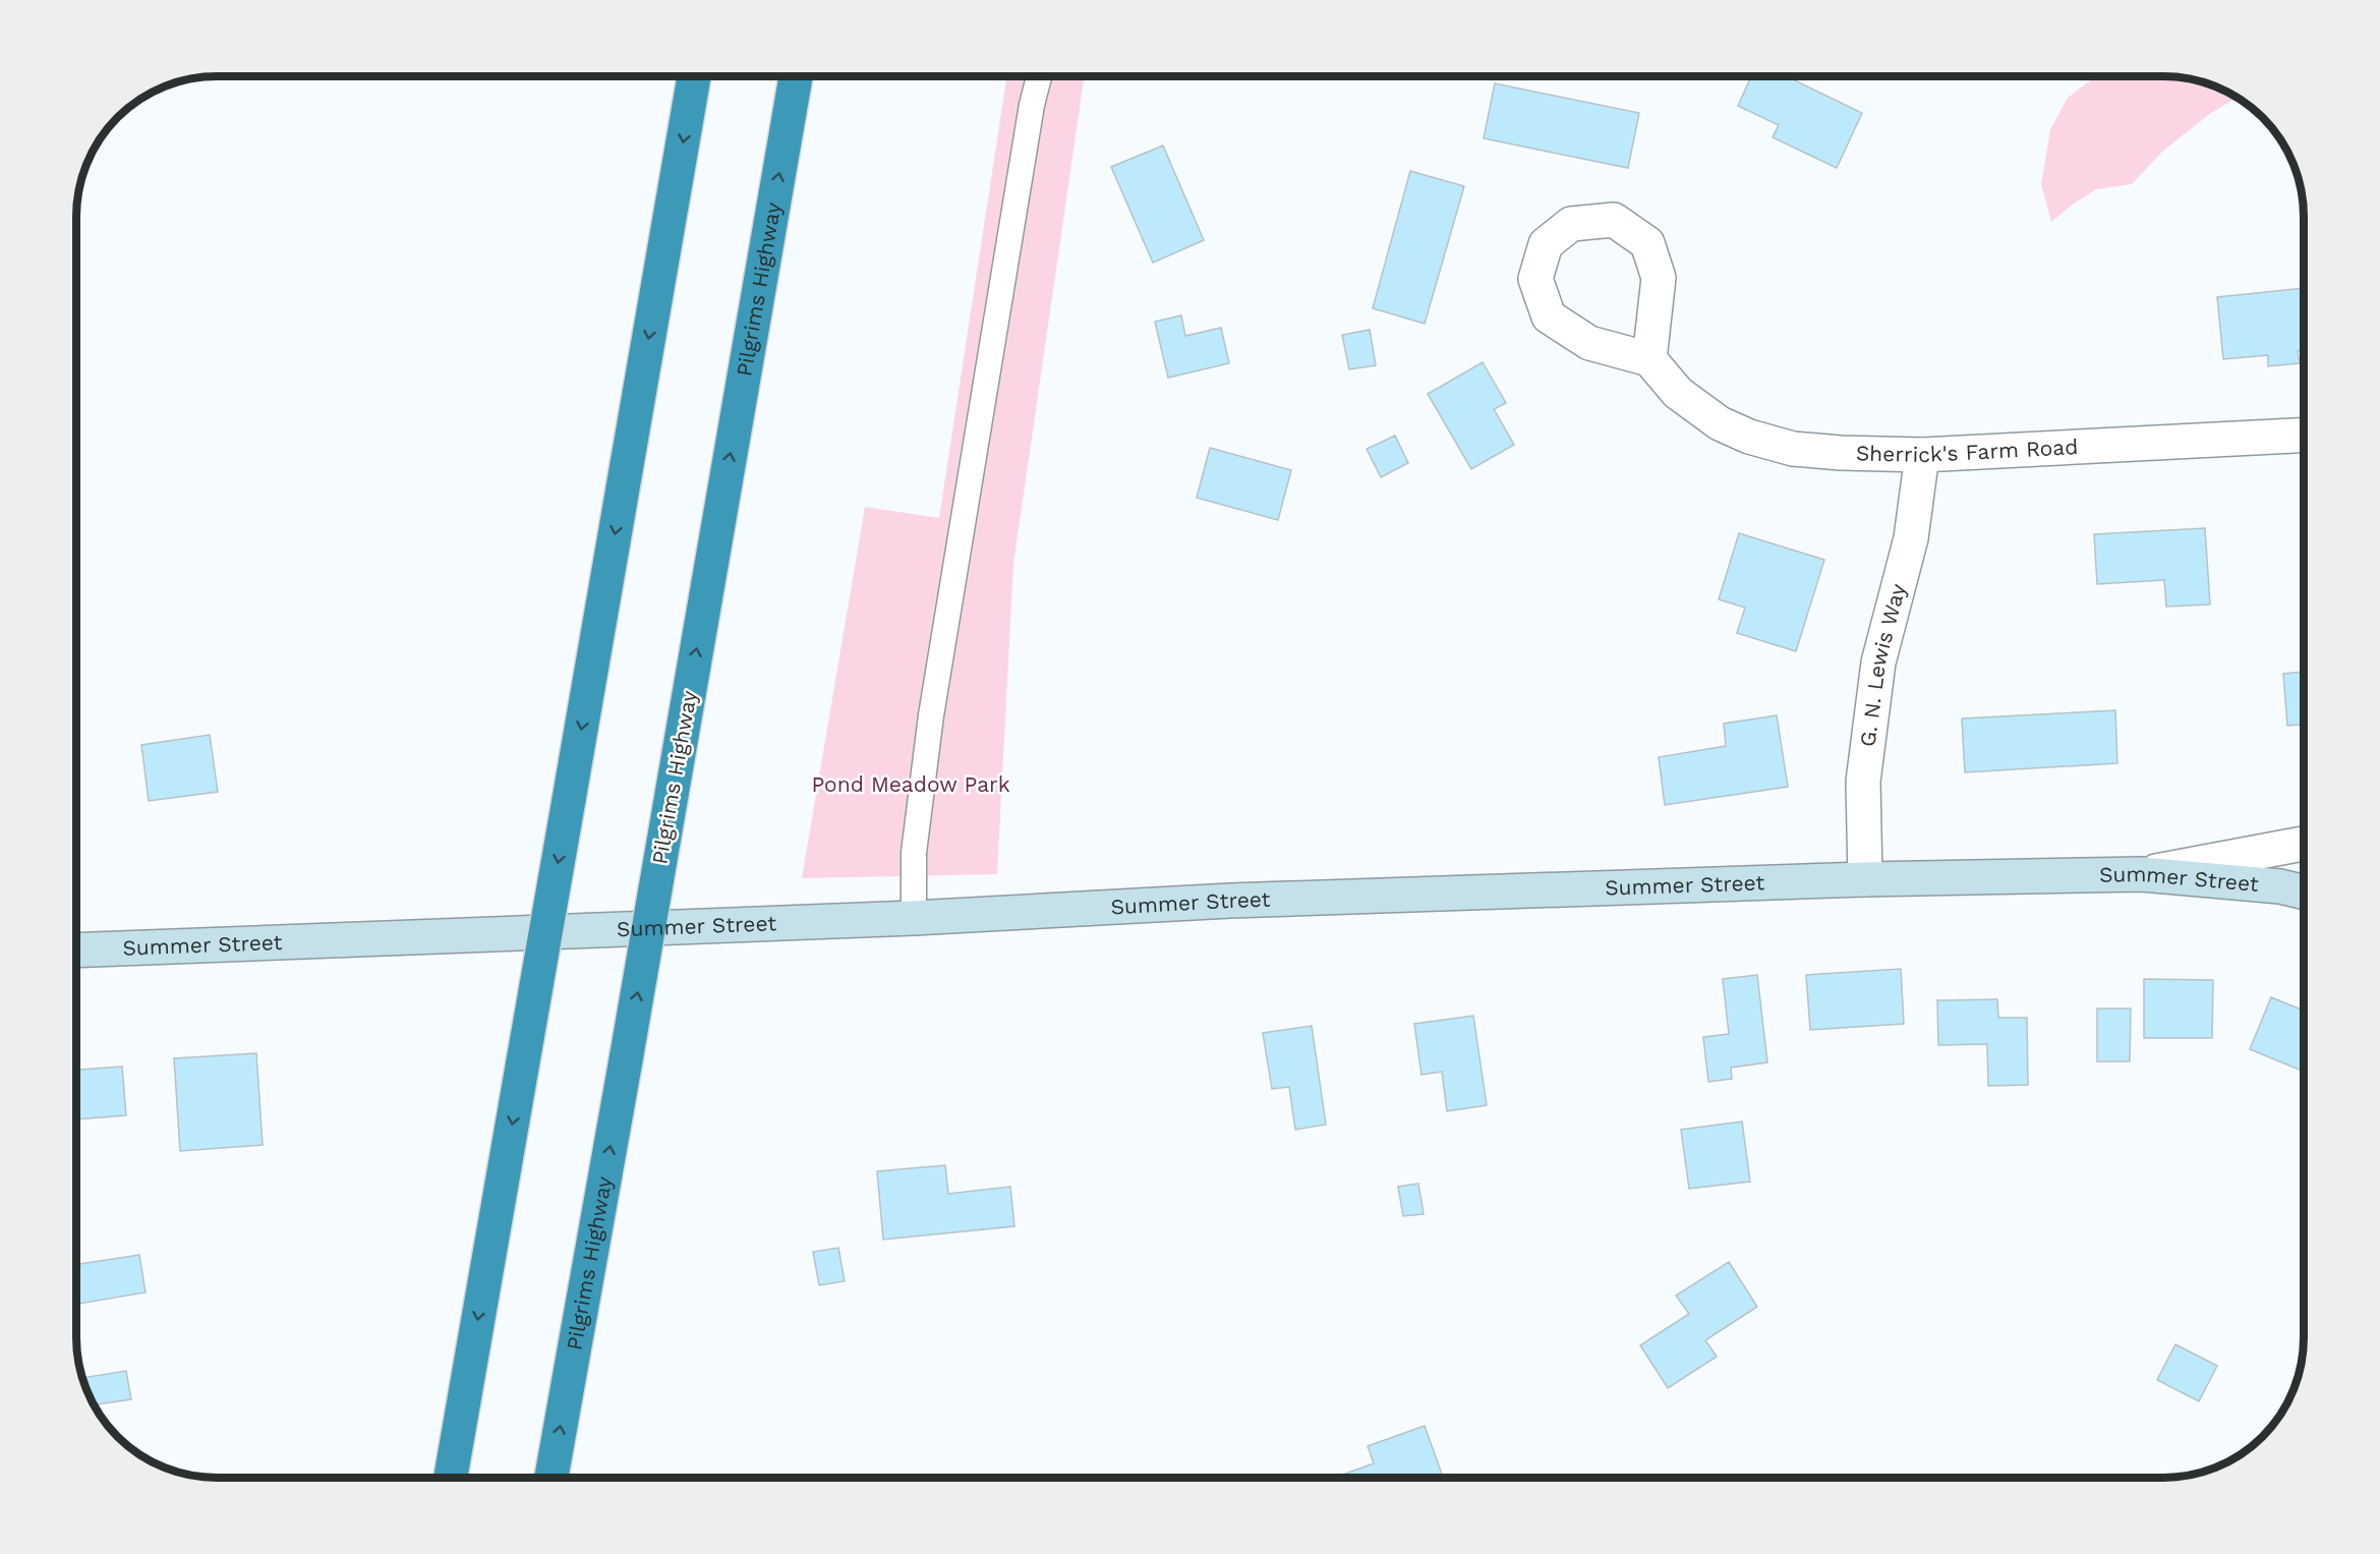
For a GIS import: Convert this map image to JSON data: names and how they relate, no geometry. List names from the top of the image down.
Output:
{
  "streets": {
    "highway": ["Pilgrims Highway"],
    "street": ["Sherrick's Farm Road", "G. N. Lewis Way", "Summer Street"]
  },
  "crossings": [
    ["Sherrick's Farm Road", "G. N. Lewis Way"],
    ["G. N. Lewis Way", "Summer Street"]
  ],
  "parks": ["Pond Meadow Park"]
}
